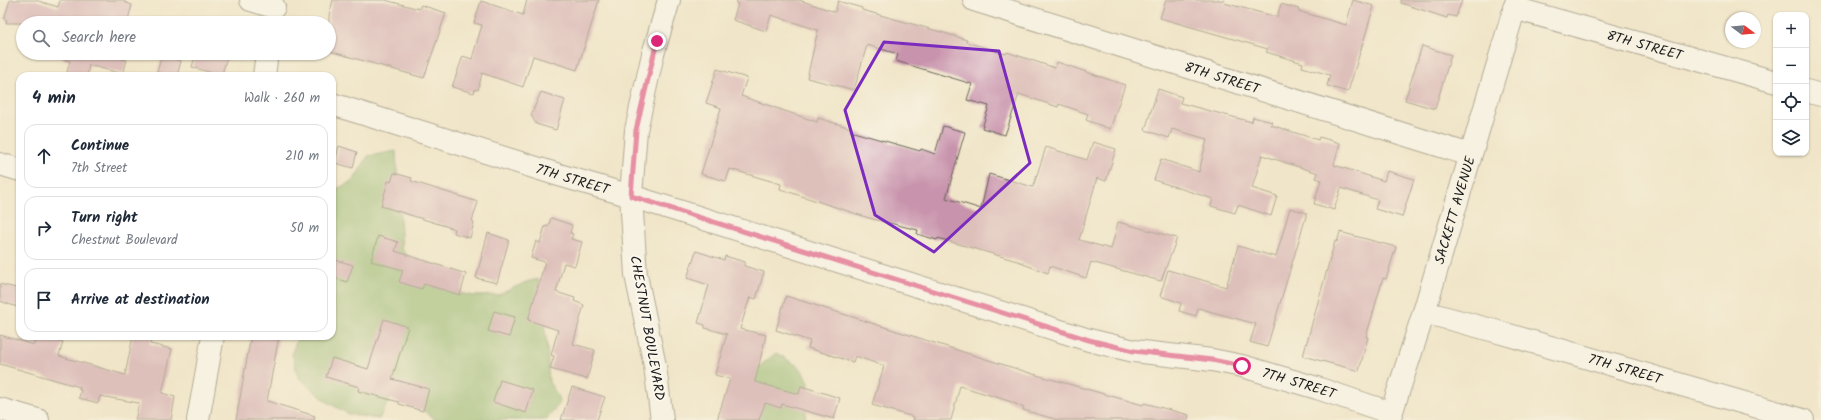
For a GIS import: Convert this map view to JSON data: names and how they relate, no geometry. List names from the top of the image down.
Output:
{
  "streets": {
    "street": [
      "8TH STREET",
      "7TH STREET",
      "SACKETT AVENUE",
      "CHESTNUT BOULEVARD"
    ]
  },
  "crossings": [
    ["8TH STREET", "SACKETT AVENUE"],
    ["7TH STREET", "SACKETT AVENUE"],
    ["7TH STREET", "CHESTNUT BOULEVARD"]
  ],
  "north": "right",
  "page": {
    "map_buttons": ["+", "−"],
    "search": "Search here",
    "heading": ["4 min", "Walk · 260 m"],
    "list": [
      ["Continue", "7th Street", "210 m"],
      ["Turn right", "Chestnut Boulevard", "50 m"],
      "Arrive at destination"
    ]
  }
}
